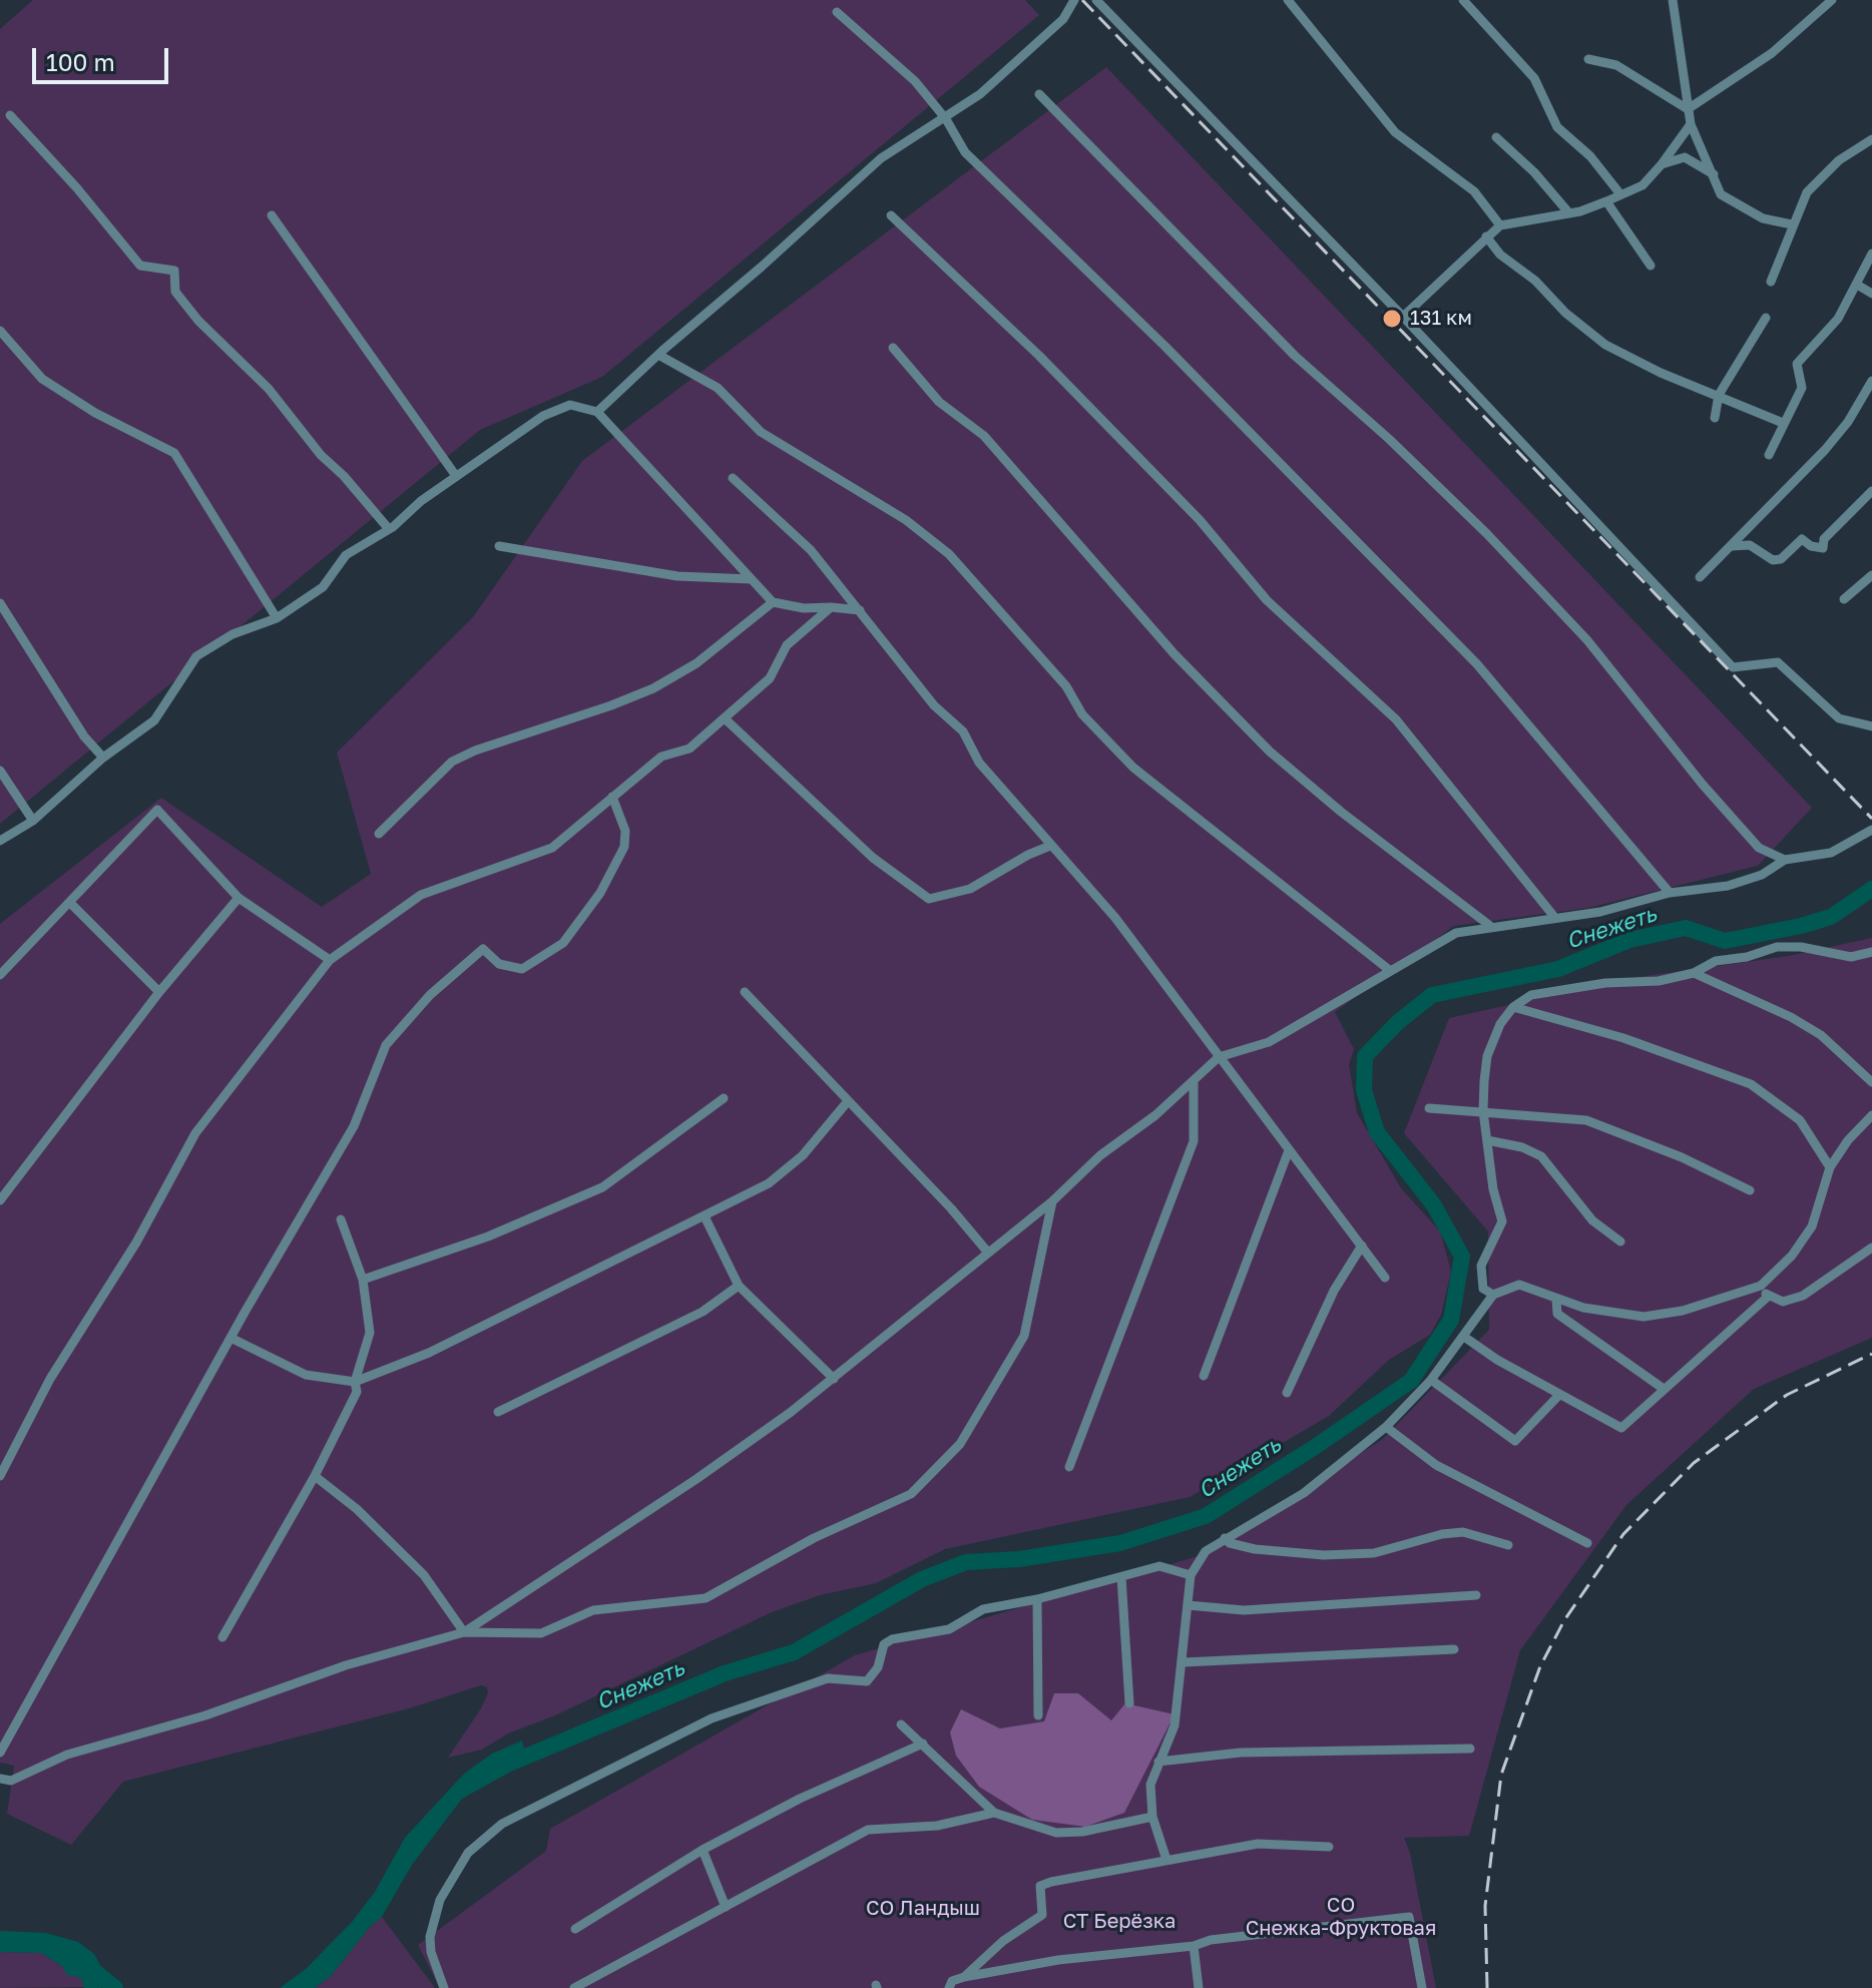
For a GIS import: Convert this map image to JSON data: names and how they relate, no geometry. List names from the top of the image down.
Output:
{
  "water": ["Снежеть"],
  "parks": ["СО Снежка-Фруктовая", "СО Ландыш", "СТ Берёзка"],
  "places": ["131 км"],
  "scale_bar": "100 m"
}
